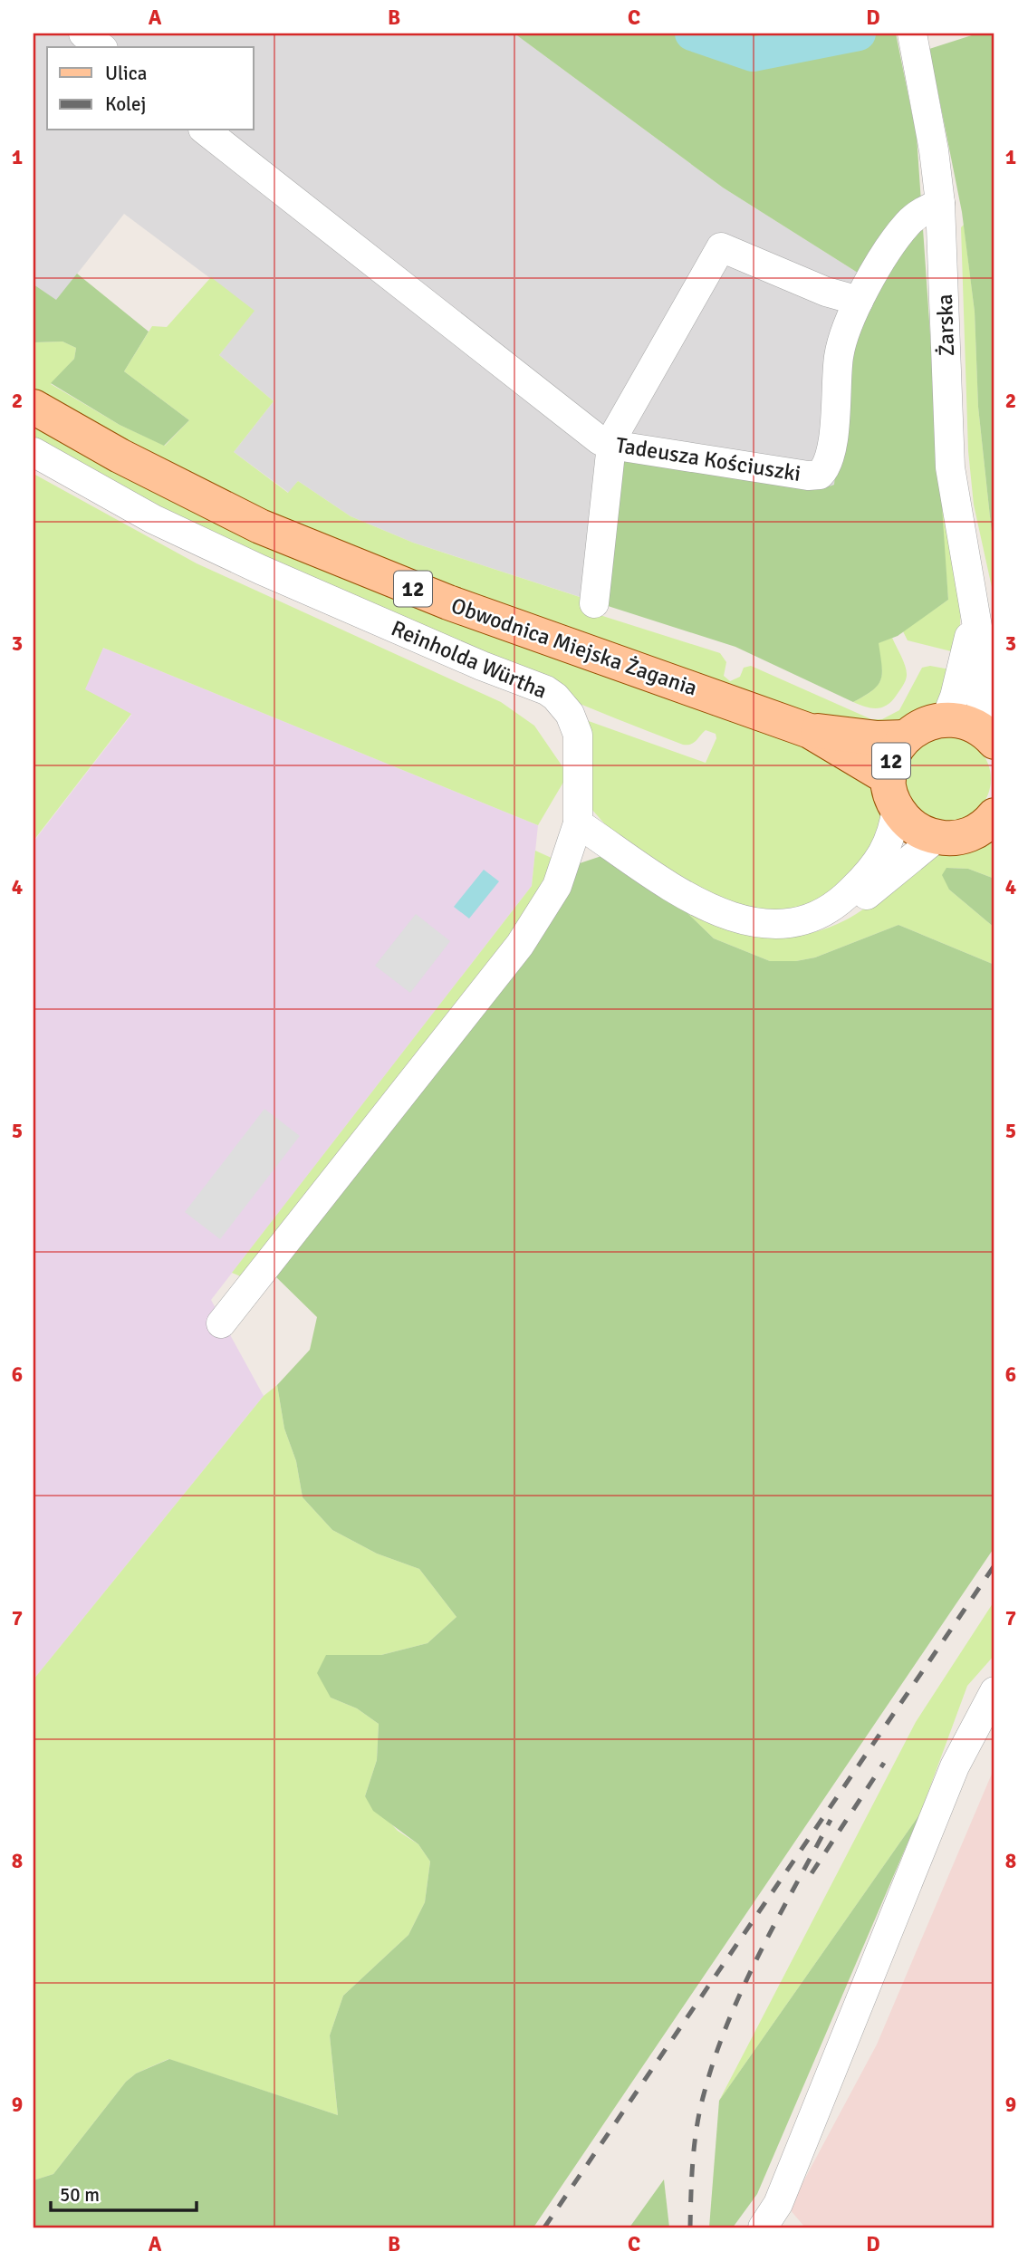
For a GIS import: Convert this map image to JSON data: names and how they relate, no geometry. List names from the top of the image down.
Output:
{
  "streets": {
    "main road": ["12", "Obwodnica Miejska Żagania"],
    "street": ["Żarska", "Tadeusza Kościuszki", "Reinholda Würtha"]
  },
  "crossings": [
    ["Żarska", "Tadeusza Kościuszki"],
    ["Żarska", "12"],
    ["12", "Obwodnica Miejska Żagania"]
  ],
  "legend": ["Ulica", "Kolej"],
  "scale_bar": "50 m",
  "grid": {
    "columns": [
      "A",
      "B",
      "C",
      "D"
    ],
    "rows": [
      "1",
      "2",
      "3",
      "4",
      "5",
      "6",
      "7",
      "8",
      "9"
    ]
  }
}
